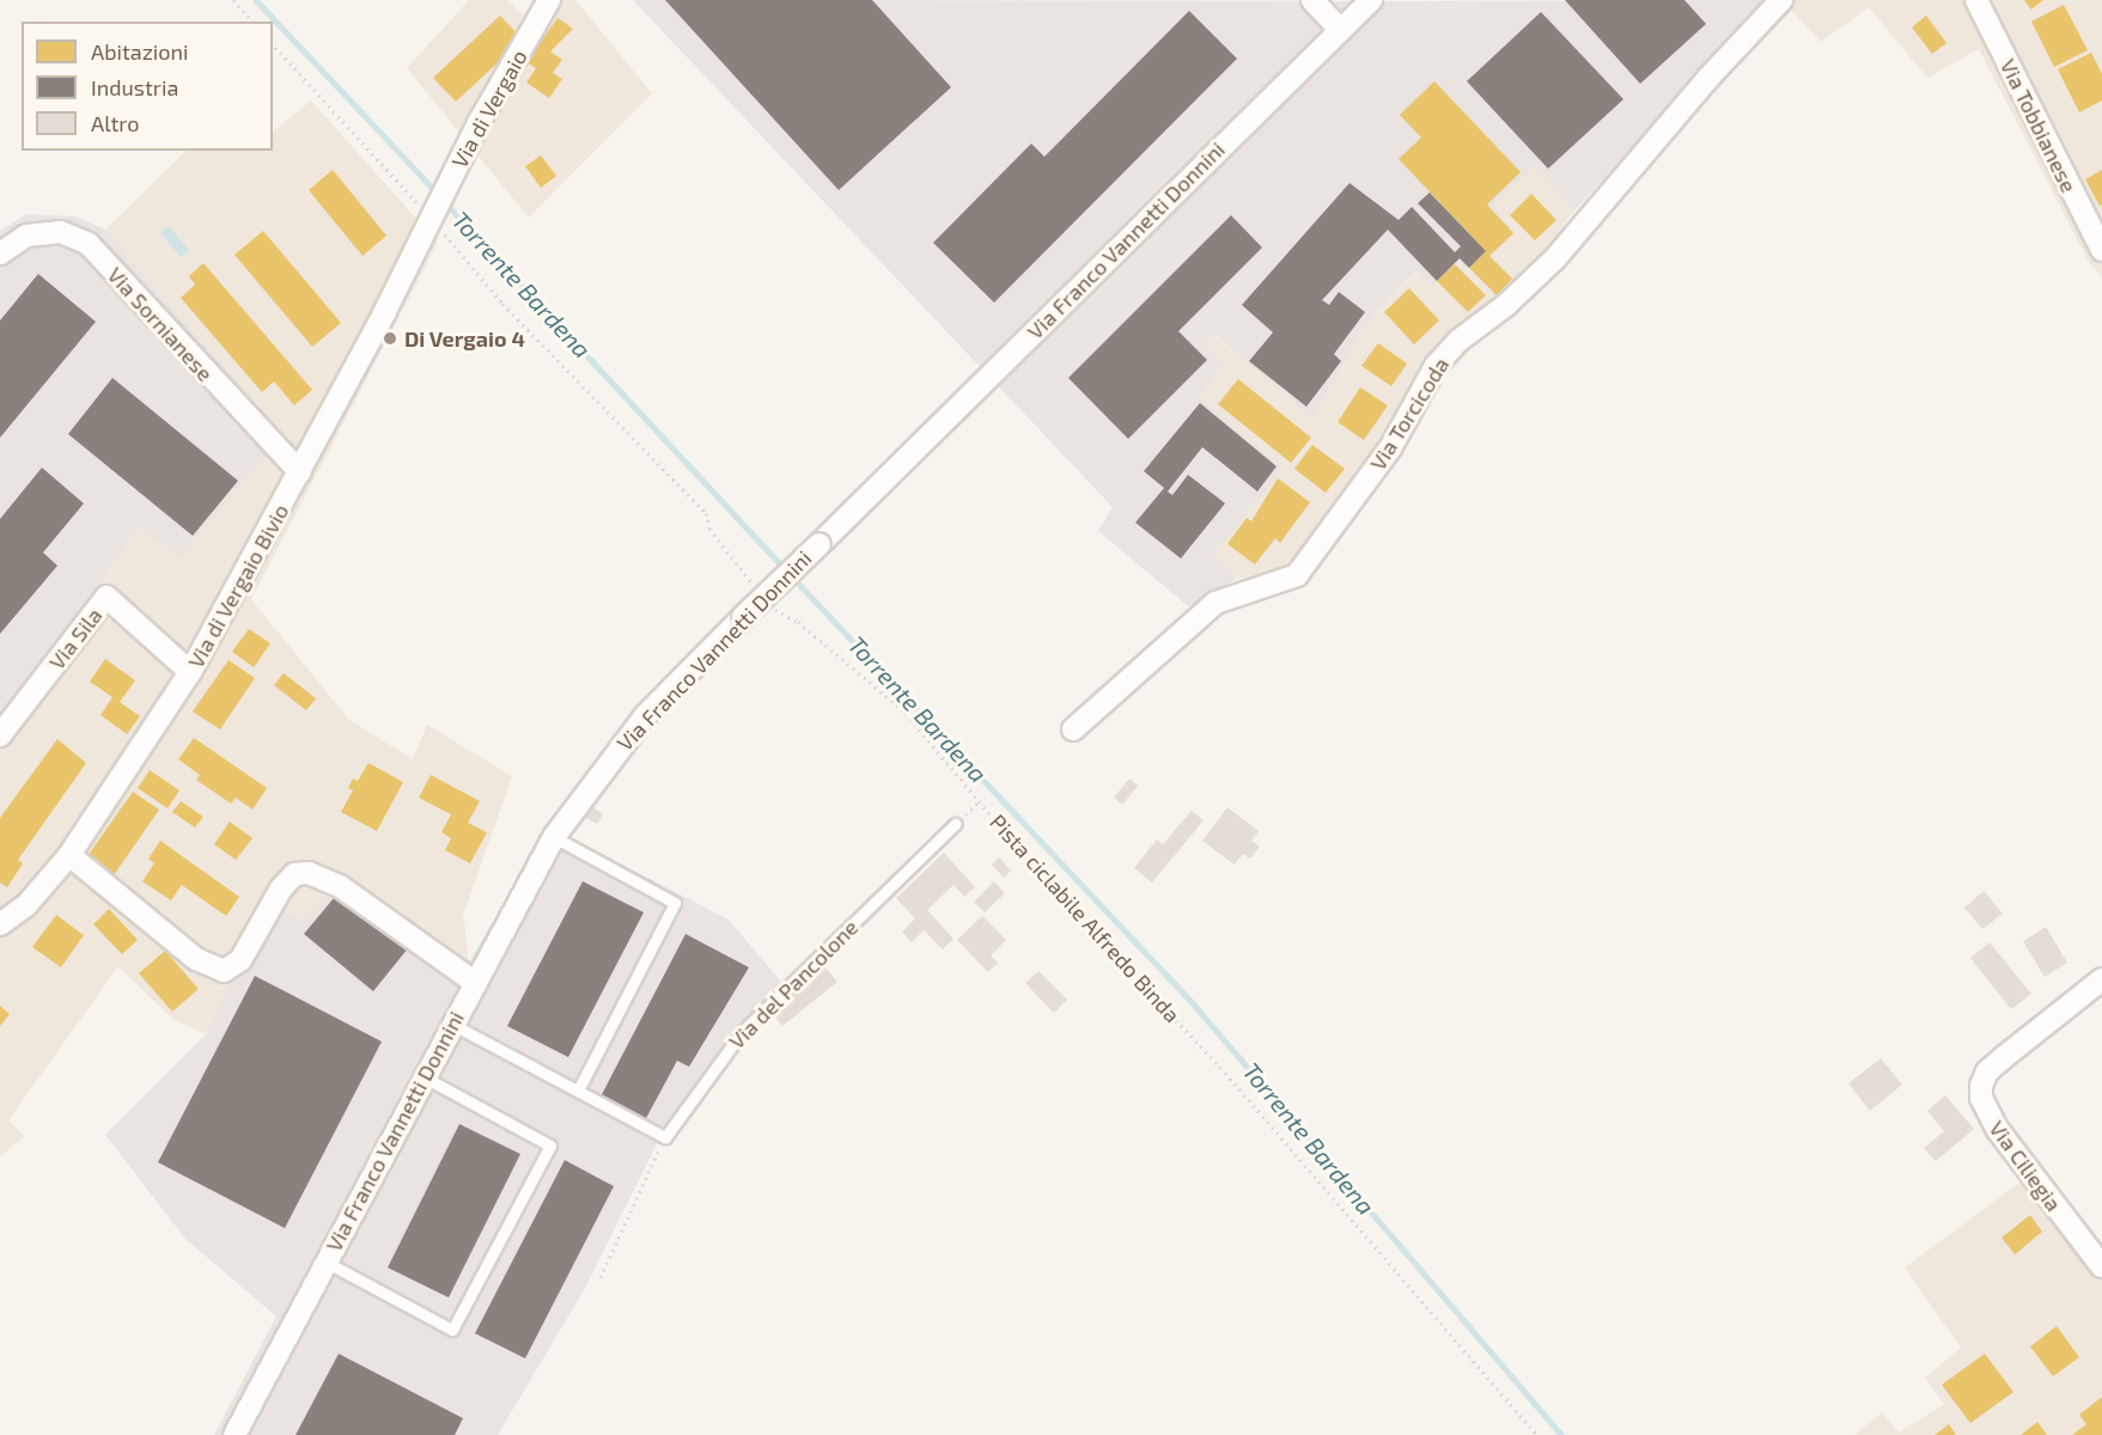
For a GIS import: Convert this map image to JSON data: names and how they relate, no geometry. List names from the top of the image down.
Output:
{
  "streets": {
    "street": [
      "Via di Vergaio",
      "Via Tobbianese",
      "Via Franco Vannetti Donnini",
      "Via Sornianese",
      "Via Torcicoda",
      "Via di Vergaio Bivio",
      "Via Sila",
      "Via Ciliegia"
    ],
    "lane": ["Via del Pancolone"],
    "path": ["Pista ciclabile Alfredo Binda"]
  },
  "crossings": [
    ["Via di Vergaio", "Via di Vergaio Bivio"],
    ["Via Sornianese", "Via di Vergaio Bivio"],
    ["Via di Vergaio Bivio", "Via Sila"]
  ],
  "water": ["Torrente Bardena"],
  "places": ["Di Vergaio 4"],
  "legend": ["Abitazioni", "Industria", "Altro"]
}
